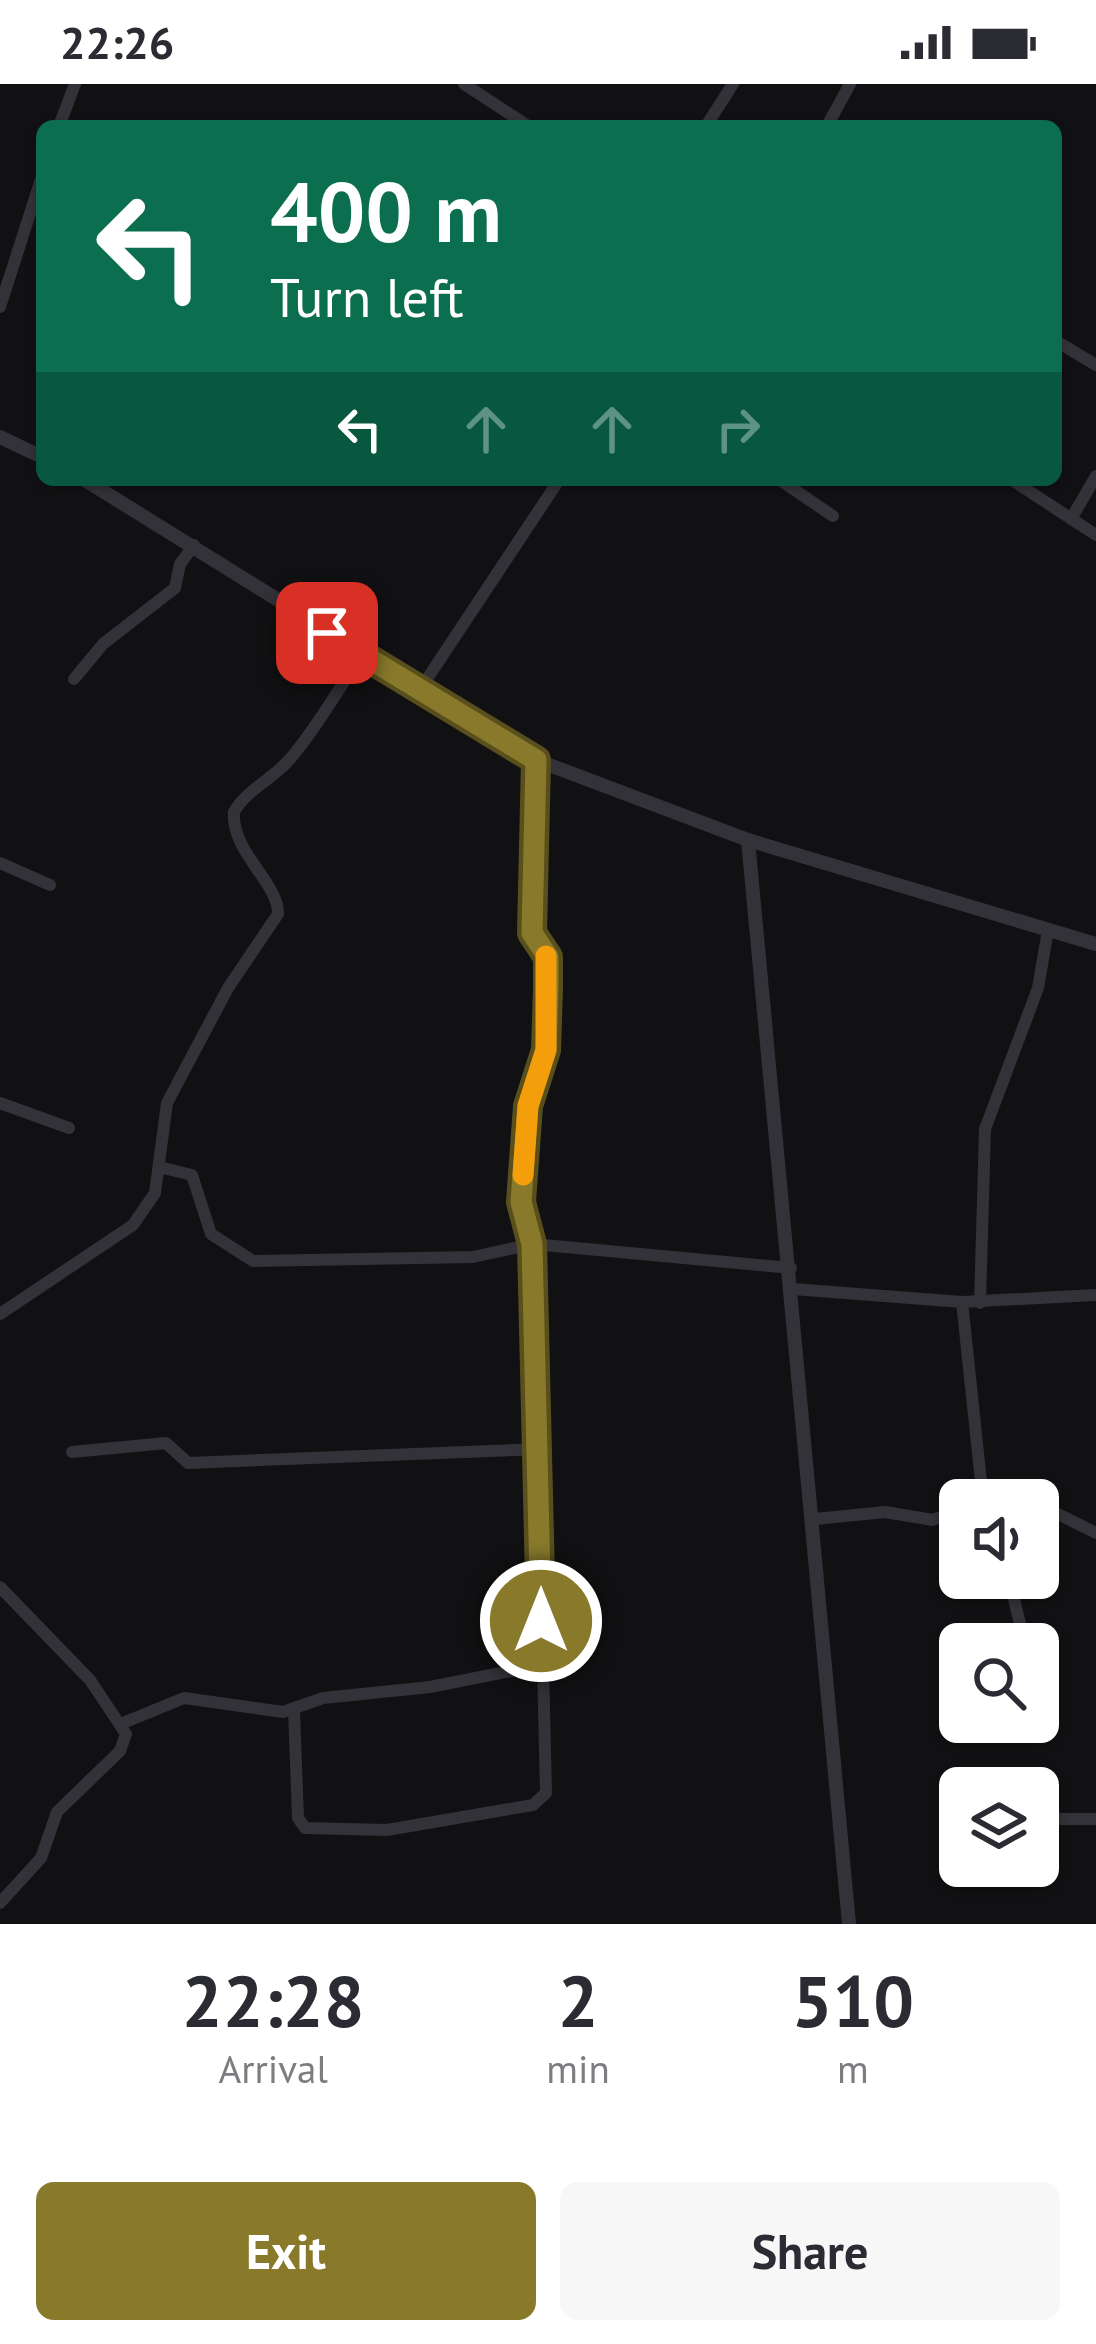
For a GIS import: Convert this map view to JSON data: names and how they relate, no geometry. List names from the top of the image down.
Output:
{
  "page": {
    "status": "22:26",
    "turn": ["400 m", "Turn left"],
    "eta": [
      "22:28",
      "Arrival",
      "2",
      "min",
      "510",
      "m"
    ],
    "buttons": ["Exit", "Share"]
  }
}
